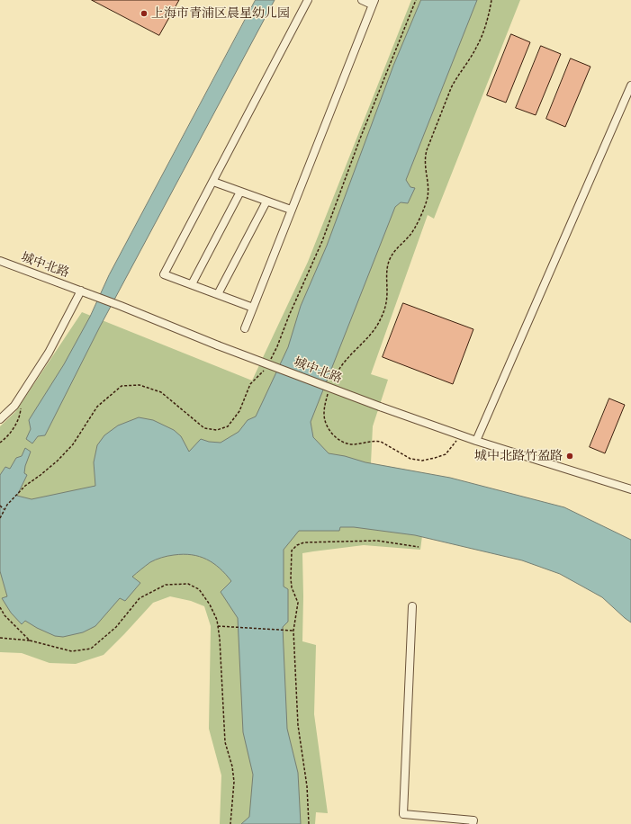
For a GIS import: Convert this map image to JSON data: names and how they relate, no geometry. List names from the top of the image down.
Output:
{
  "streets": {
    "street": ["城中北路"]
  },
  "places": ["上海市青浦区晨星幼儿园", "城中北路竹盈路"]
}
